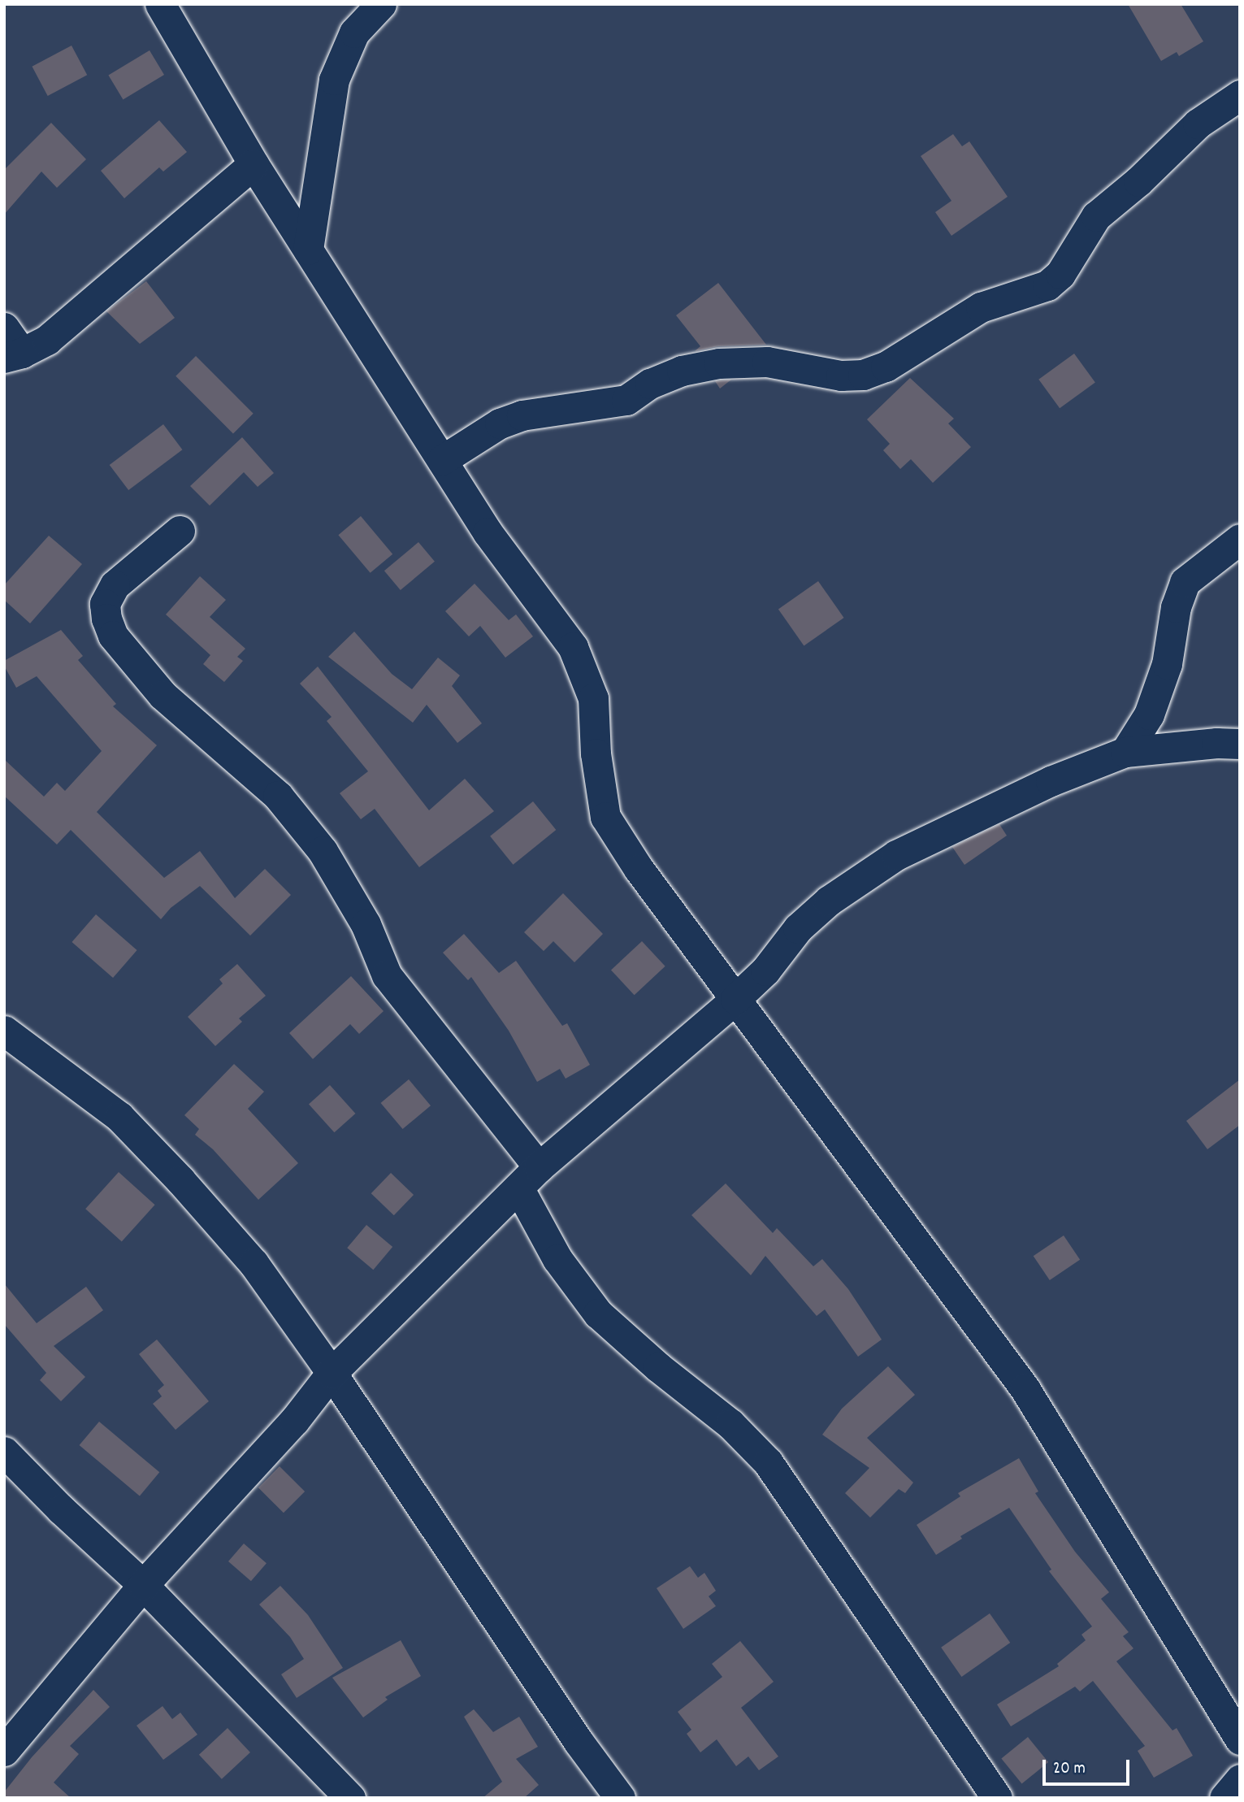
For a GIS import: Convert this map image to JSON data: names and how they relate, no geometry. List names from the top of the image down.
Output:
{
  "scale_bar": "20 m"
}
